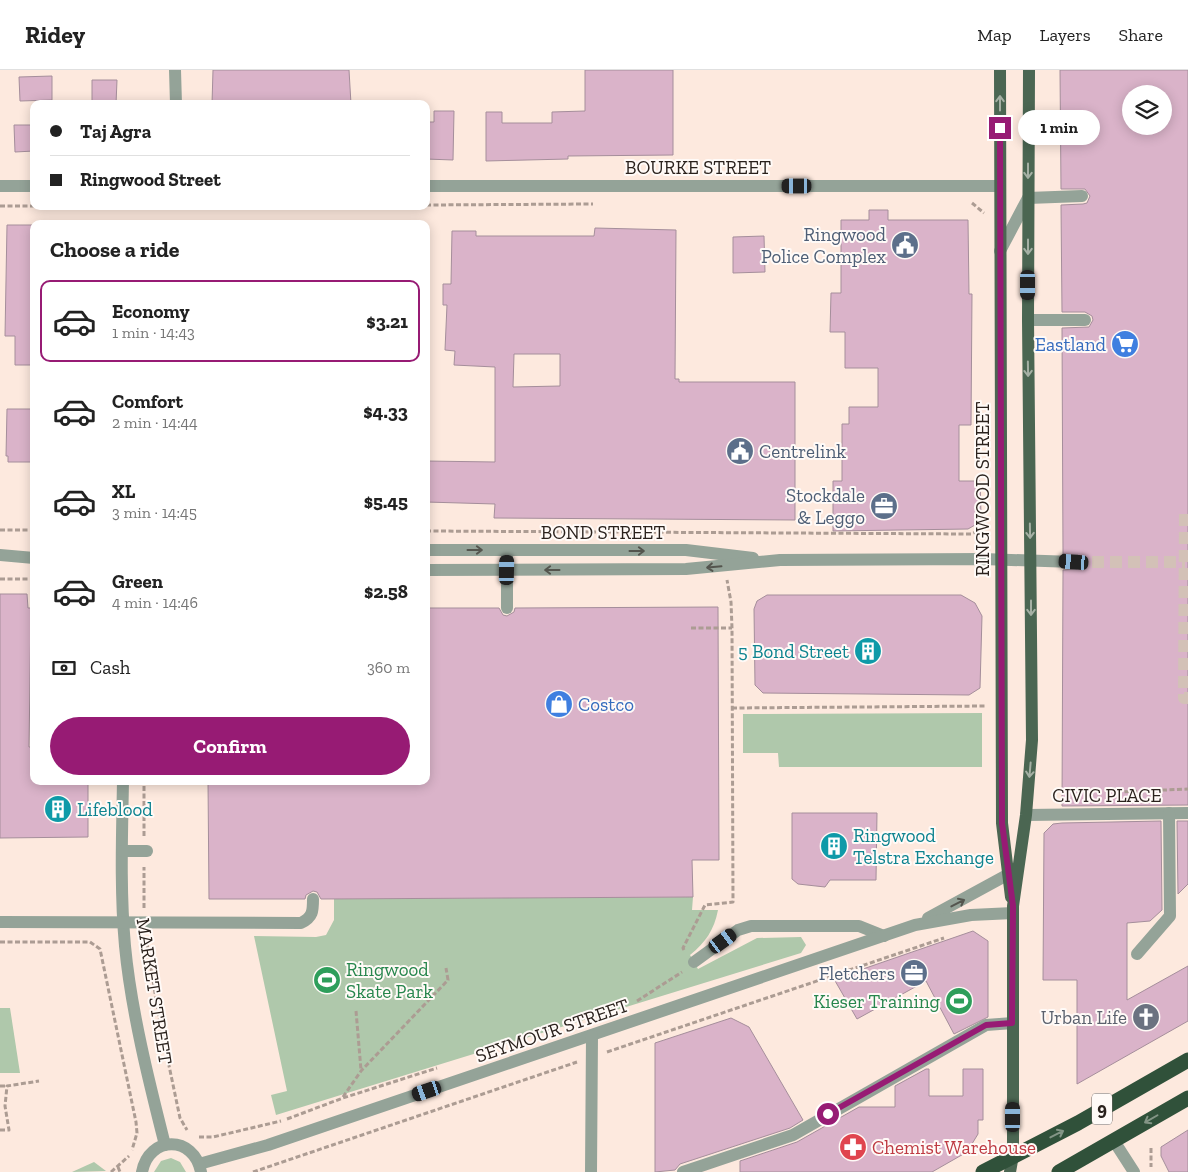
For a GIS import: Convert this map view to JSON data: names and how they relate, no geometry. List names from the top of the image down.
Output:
{
  "streets": {
    "highway": ["9"],
    "main road": ["RINGWOOD STREET"],
    "street": [
      "BOURKE STREET",
      "BOND STREET",
      "CIVIC PLACE",
      "MARKET STREET",
      "SEYMOUR STREET"
    ]
  },
  "crossings": [
    ["BOURKE STREET", "RINGWOOD STREET"],
    ["RINGWOOD STREET", "BOND STREET"],
    ["RINGWOOD STREET", "CIVIC PLACE"],
    ["RINGWOOD STREET", "SEYMOUR STREET"],
    ["RINGWOOD STREET", "9"]
  ],
  "places": {
    "public building": ["Ringwood Police Complex", "Centrelink"],
    "supermarket": ["Eastland"],
    "office": ["Stockdale & Leggo", "Fletchers"],
    "building": ["5 Bond Street", "Lifeblood", "Ringwood Telstra Exchange"],
    "shop": ["Costco"],
    "sports": ["Ringwood Skate Park", "Kieser Training"],
    "church": ["Urban Life"],
    "pharmacy": ["Chemist Warehouse"]
  },
  "page": {
    "header": "Ridey",
    "nav": ["Map", "Layers", "Share"],
    "banner": ["Taj Agra", "Ringwood Street"],
    "bubble": "1 min",
    "heading": "Choose a ride",
    "list": [
      {
        "name": "Economy",
        "note": "1 min · 14:43",
        "value": "$3.21"
      },
      {
        "name": "Comfort",
        "note": "2 min · 14:44",
        "value": "$4.33"
      },
      {
        "name": "XL",
        "note": "3 min · 14:45",
        "value": "$5.45"
      },
      {
        "name": "Green",
        "note": "4 min · 14:46",
        "value": "$2.58"
      }
    ],
    "pay": ["Cash", "360 m"],
    "buttons": "Confirm"
  }
}
